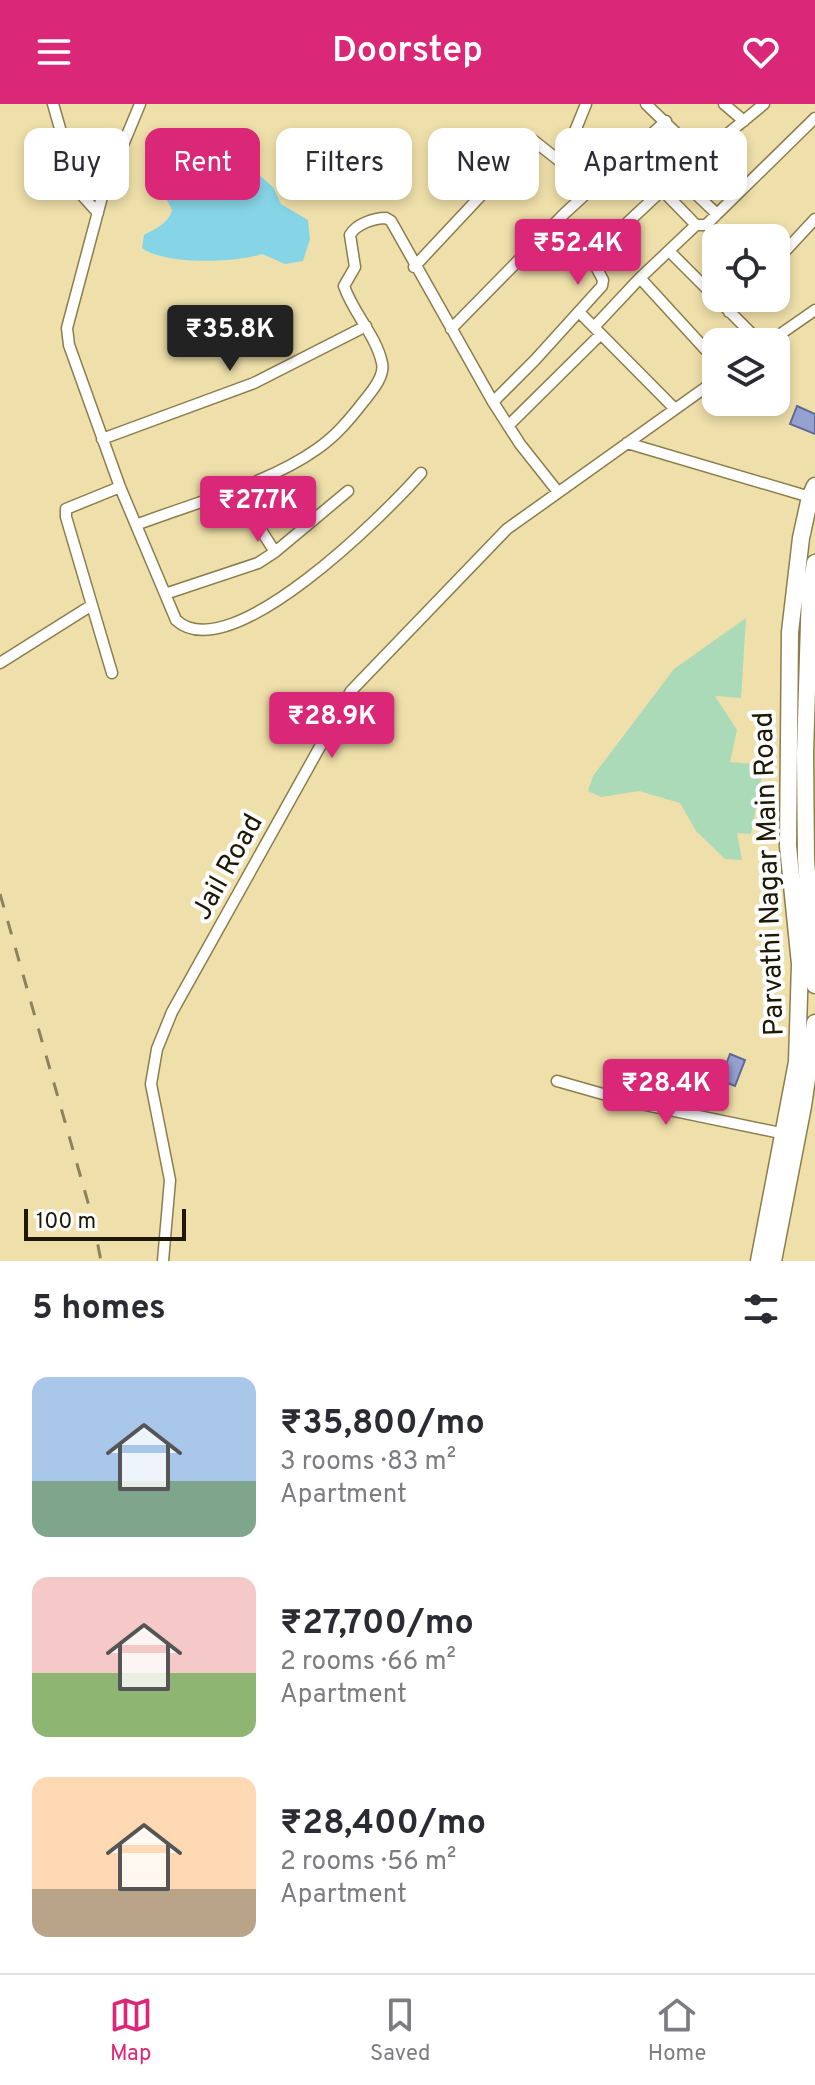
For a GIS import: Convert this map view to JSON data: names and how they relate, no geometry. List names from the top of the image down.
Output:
{
  "streets": {
    "main road": ["Parvathi Nagar Main Road"],
    "street": ["Jail Road"]
  },
  "scale_bar": "100 m",
  "page": {
    "header": "Doorstep",
    "chip": [
      "Buy",
      "Rent",
      "Filters",
      "New",
      "Apartment"
    ],
    "price": [
      "₹52.4K",
      "₹35.8K",
      "₹27.7K",
      "₹28.9K",
      "₹28.4K"
    ],
    "scale": "100 m",
    "heading": "5 homes",
    "list": [
      {
        "name": "₹35,800/mo",
        "note": "3 rooms · 83 m² · Apartment"
      },
      {
        "name": "₹27,700/mo",
        "note": "2 rooms · 66 m² · Apartment"
      },
      {
        "name": "₹28,400/mo",
        "note": "2 rooms · 56 m² · Apartment"
      }
    ],
    "tabs": ["Map", "Saved", "Home"]
  }
}
